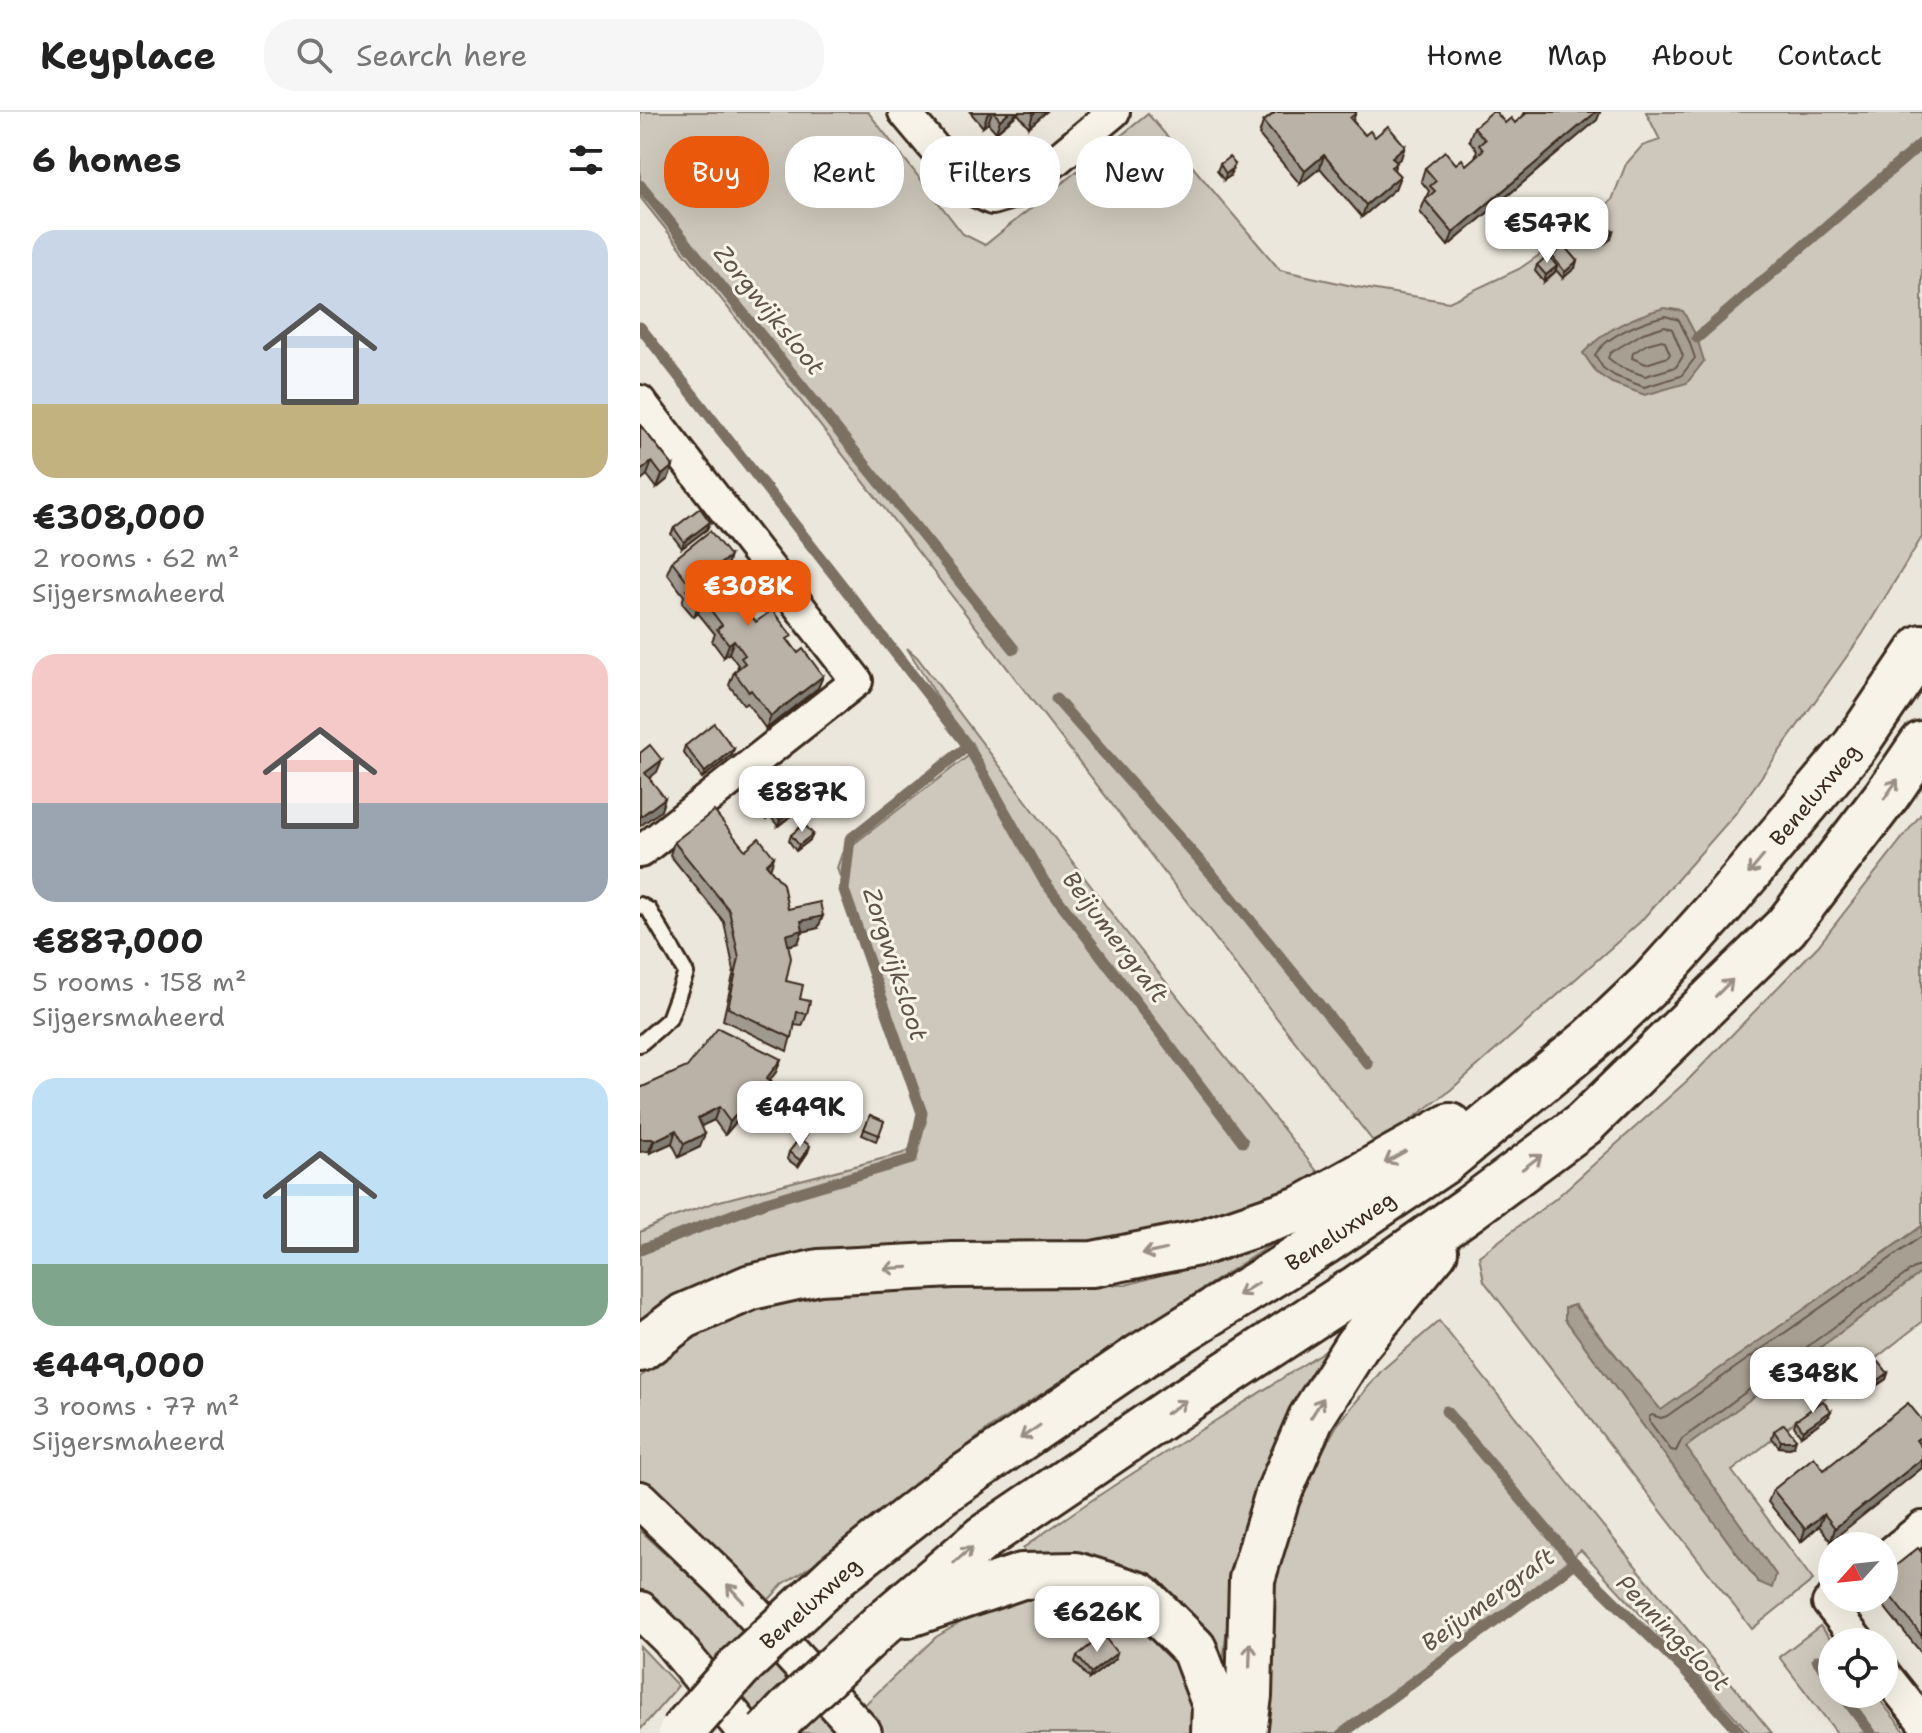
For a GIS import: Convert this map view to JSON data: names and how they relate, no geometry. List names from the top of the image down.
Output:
{
  "streets": {
    "highway": ["Beneluxweg"]
  },
  "water": ["Zorgwijksloot", "Beijumergraft", "Penningsloot"],
  "north": "bottom left",
  "page": {
    "header": "Keyplace",
    "search": "Search here",
    "nav": [
      "Home",
      "Map",
      "About",
      "Contact"
    ],
    "heading": "6 homes",
    "chip": [
      "Buy",
      "Rent",
      "Filters",
      "New"
    ],
    "price": [
      "€547K",
      "€308K",
      "€887K",
      "€449K",
      "€348K",
      "€626K"
    ],
    "list": [
      {
        "name": "€308,000",
        "note": "2 rooms · 62 m² · Sijgersmaheerd"
      },
      {
        "name": "€887,000",
        "note": "5 rooms · 158 m² · Sijgersmaheerd"
      },
      {
        "name": "€449,000",
        "note": "3 rooms · 77 m² · Sijgersmaheerd"
      }
    ]
  }
}
